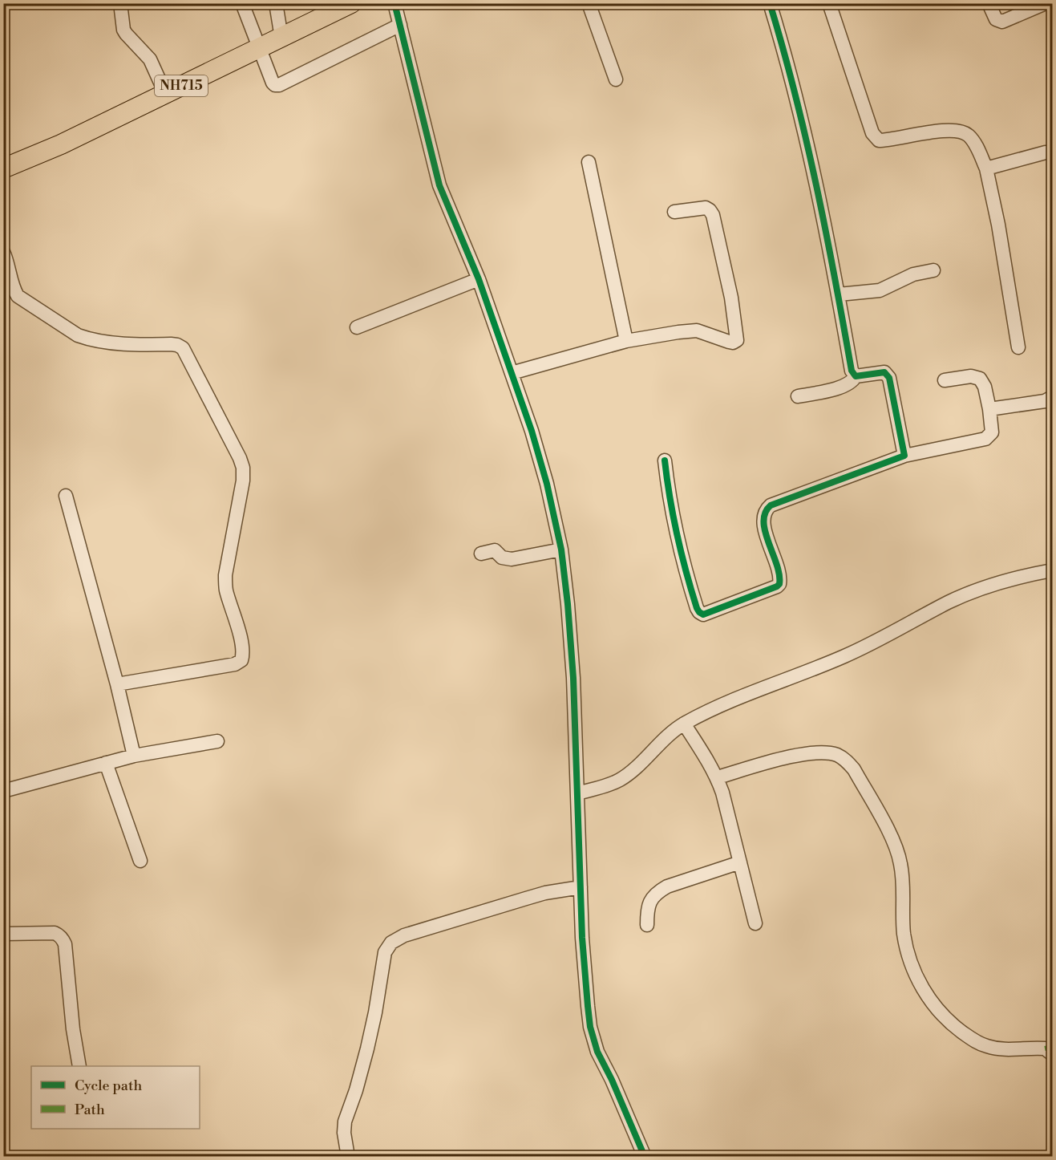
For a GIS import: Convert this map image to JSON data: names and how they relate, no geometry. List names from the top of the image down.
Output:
{
  "streets": {
    "highway": ["NH715"]
  },
  "legend": ["Cycle path", "Path"]
}
